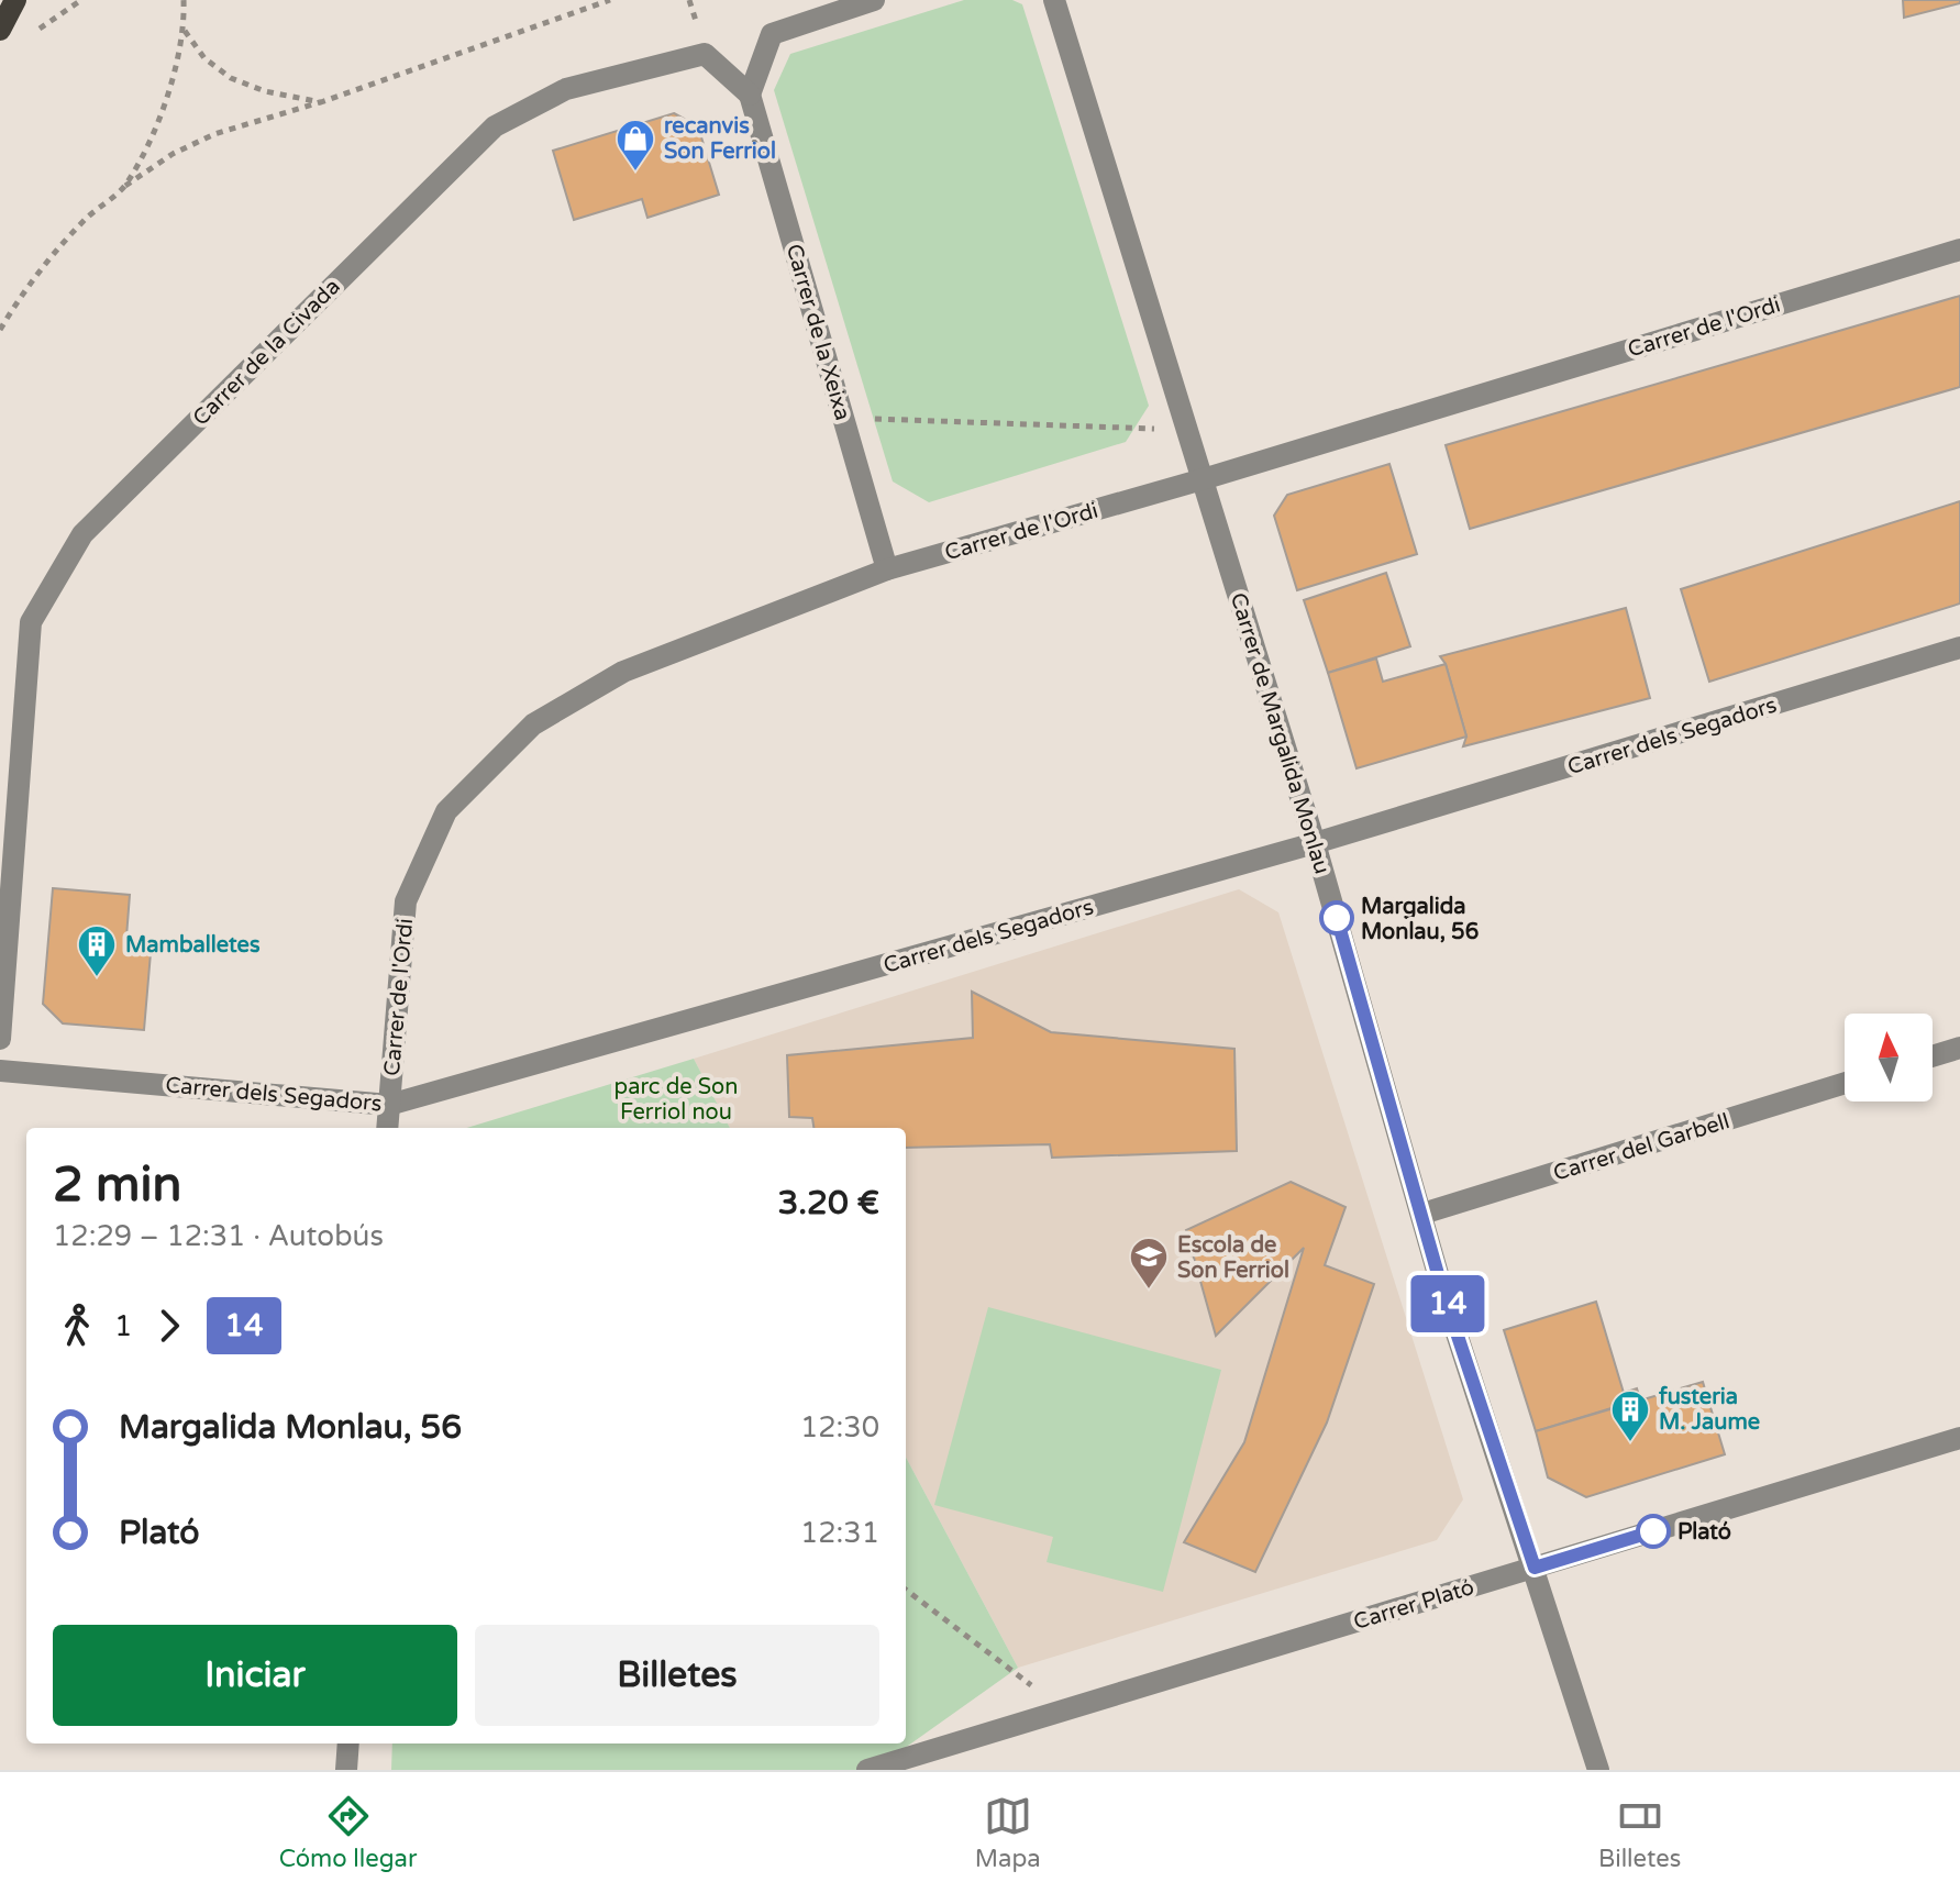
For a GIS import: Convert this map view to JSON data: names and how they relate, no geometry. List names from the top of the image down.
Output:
{
  "streets": {
    "street": [
      "Carrer de l'Ordi",
      "Carrer de la Xeixa",
      "Carrer de la Civada",
      "Carrer de Margalida Monlau",
      "Carrer dels Segadors",
      "Carrer del Garbell",
      "Carrer Plató"
    ]
  },
  "crossings": [
    ["Carrer de l'Ordi", "Carrer de la Xeixa"],
    ["Carrer de l'Ordi", "Carrer de Margalida Monlau"],
    ["Carrer de l'Ordi", "Carrer dels Segadors"],
    ["Carrer de la Xeixa", "Carrer de la Civada"],
    ["Carrer de Margalida Monlau", "Carrer dels Segadors"],
    ["Carrer de Margalida Monlau", "Carrer del Garbell"],
    ["Carrer de Margalida Monlau", "Carrer Plató"]
  ],
  "parks": ["parc de Son Ferriol nou"],
  "places": {
    "shop": ["recanvis Son Ferriol"],
    "other": ["Margalida Monlau, 56", "Plató"],
    "building": ["Mamballetes", "fusteria M. Jaume"],
    "school or university": ["Escola de Son Ferriol"]
  },
  "lines": ["bus line 14"],
  "north": "top",
  "page": {
    "on_map": "14",
    "heading": ["2 min", "12:29 – 12:31 · Autobús", "3.20 €"],
    "legs": ["1", "14"],
    "list": [
      {
        "name": "Margalida Monlau, 56",
        "value": "12:30"
      },
      {
        "name": "Plató",
        "value": "12:31"
      }
    ],
    "buttons": ["Iniciar", "Billetes"],
    "tabs": ["Cómo llegar", "Mapa", "Billetes"]
  }
}
